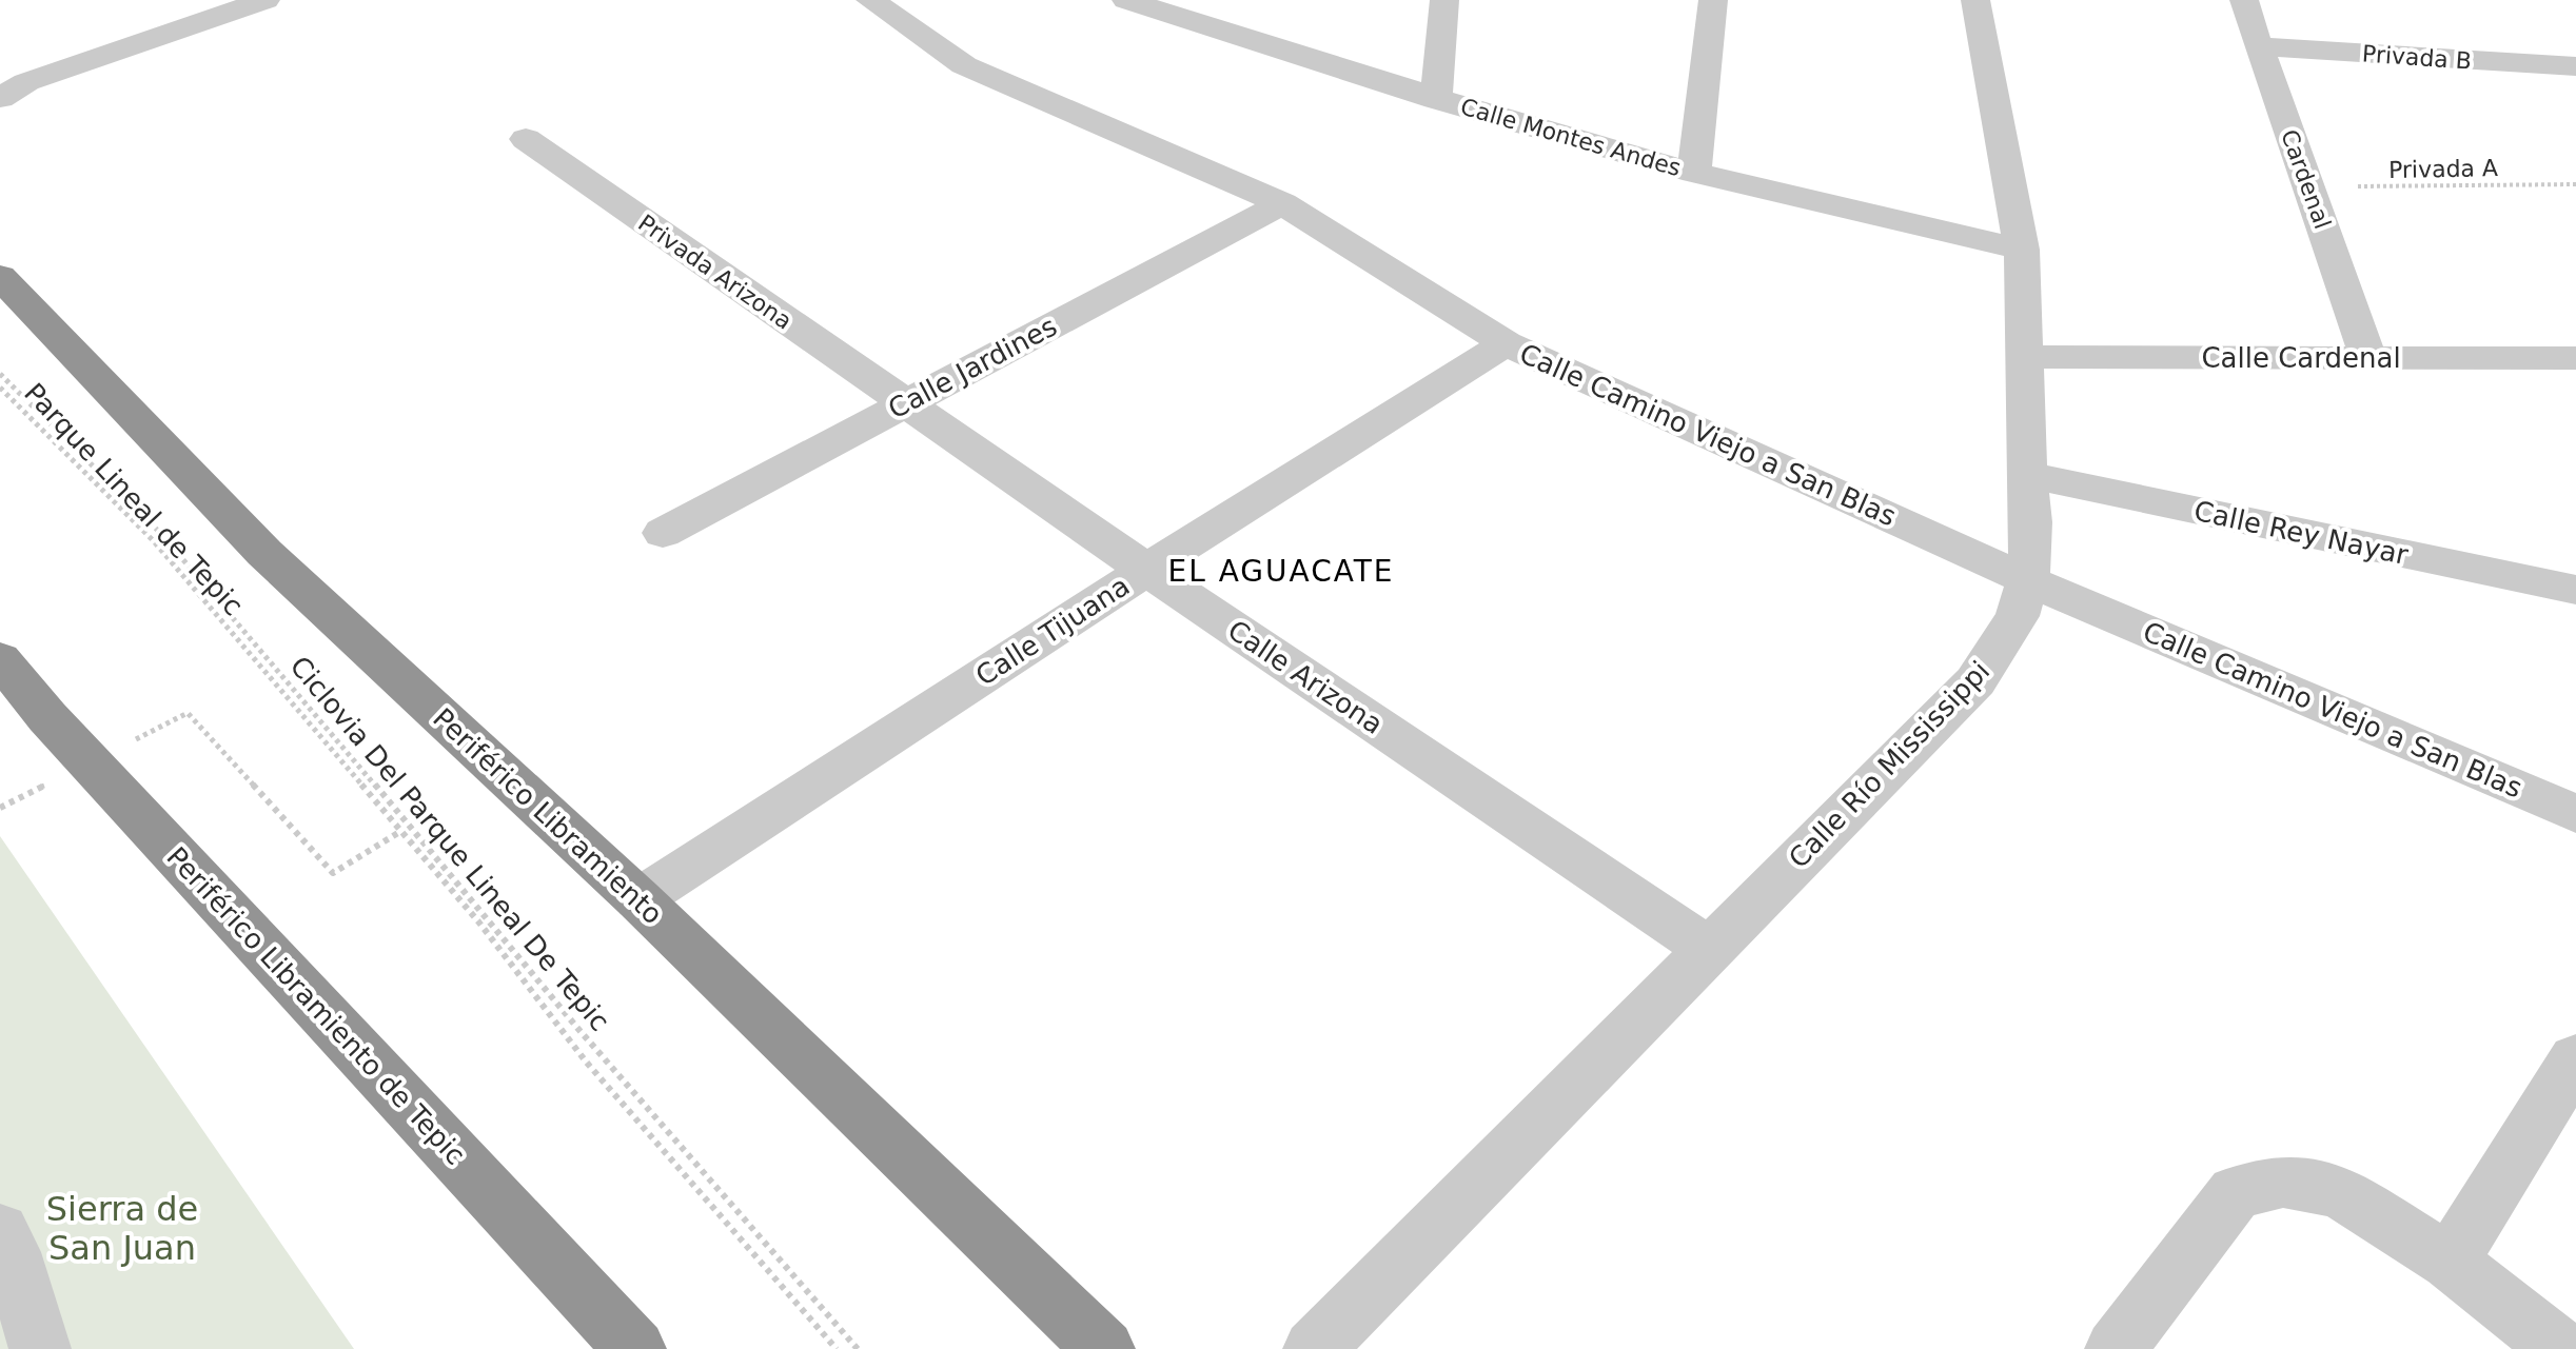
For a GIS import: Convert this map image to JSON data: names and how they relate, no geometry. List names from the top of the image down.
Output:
{
  "streets": {
    "highway": ["Periférico Libramiento", "Periférico Libramiento de Tepic"],
    "street": [
      "Privada B",
      "Calle Montes Andes",
      "Cardenal",
      "Privada Arizona",
      "Calle Cardenal",
      "Calle Jardines",
      "Calle Camino Viejo a San Blas",
      "Calle Rey Nayar",
      "Calle Tijuana",
      "Calle Arizona",
      "Calle Río Mississippi"
    ],
    "path": ["Privada A", "Parque Lineal de Tepic", "Ciclovia Del Parque Lineal De Tepic"]
  },
  "crossings": [
    ["Privada B", "Cardenal"],
    ["Calle Montes Andes", "Calle Río Mississippi"],
    ["Privada A", "Cardenal"],
    ["Cardenal", "Calle Cardenal"],
    ["Privada Arizona", "Calle Jardines"],
    ["Privada Arizona", "Calle Arizona"],
    ["Calle Cardenal", "Calle Río Mississippi"],
    ["Calle Jardines", "Calle Camino Viejo a San Blas"],
    ["Calle Jardines", "Calle Arizona"],
    ["Calle Camino Viejo a San Blas", "Calle Tijuana"],
    ["Calle Camino Viejo a San Blas", "Calle Río Mississippi"],
    ["Calle Rey Nayar", "Calle Río Mississippi"],
    ["Calle Tijuana", "Calle Arizona"],
    ["Calle Tijuana", "Periférico Libramiento"],
    ["Calle Arizona", "Calle Río Mississippi"]
  ],
  "districts": ["EL AGUACATE"],
  "parks": ["Sierra de San Juan"]
}
